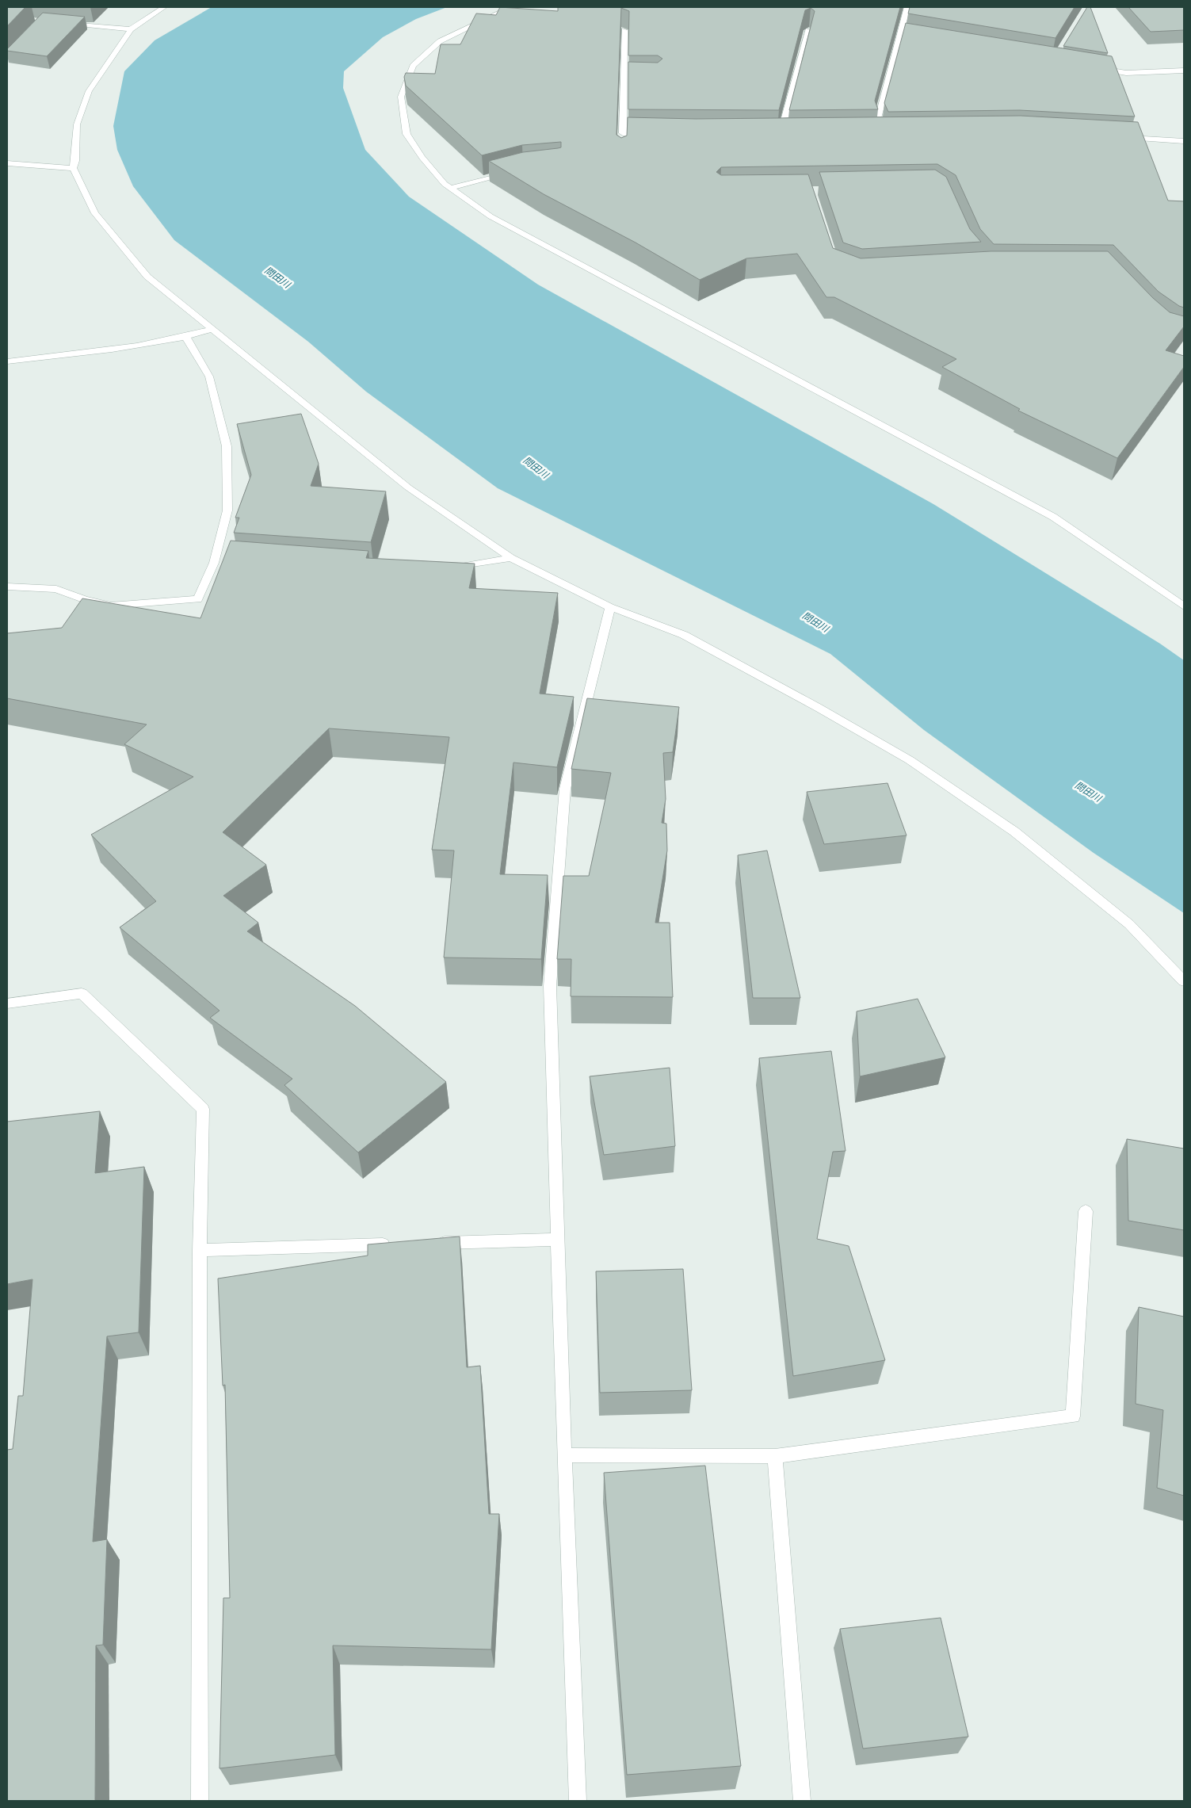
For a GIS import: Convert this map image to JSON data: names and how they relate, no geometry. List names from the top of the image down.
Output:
{
  "water": ["問田川"]
}
